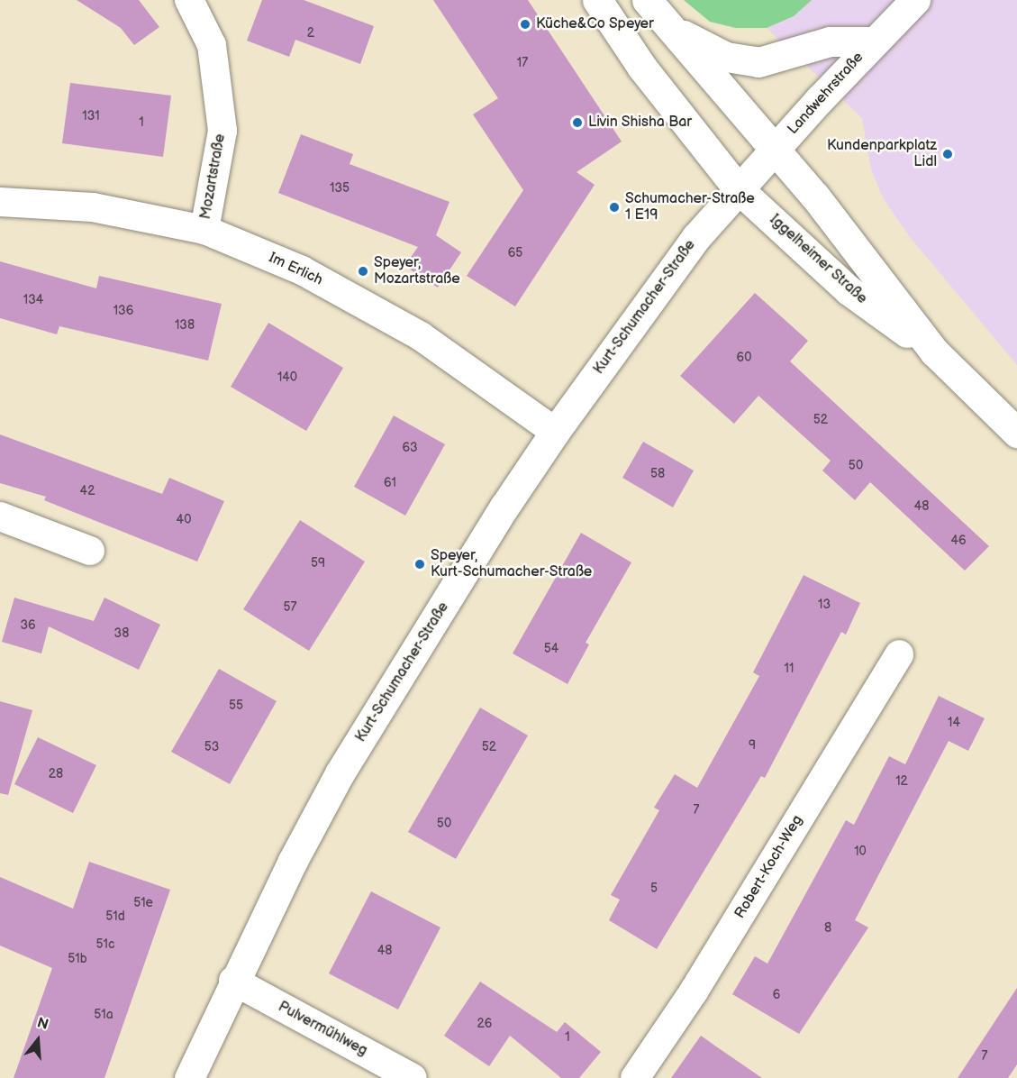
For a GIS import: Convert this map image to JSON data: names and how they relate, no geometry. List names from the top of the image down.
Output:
{
  "streets": {
    "main road": ["Landwehrstraße", "Iggelheimer Straße", "Kurt-Schumacher-Straße"],
    "street": [
      "Mozartstraße",
      "Im Erlich",
      "Robert-Koch-Weg",
      "Pulvermühlweg"
    ]
  },
  "crossings": [
    ["Landwehrstraße", "Iggelheimer Straße"],
    ["Landwehrstraße", "Kurt-Schumacher-Straße"],
    ["Mozartstraße", "Im Erlich"],
    ["Iggelheimer Straße", "Kurt-Schumacher-Straße"],
    ["Im Erlich", "Kurt-Schumacher-Straße"],
    ["Kurt-Schumacher-Straße", "Pulvermühlweg"]
  ],
  "places": [
    "Küche&Co Speyer",
    "Livin Shisha Bar",
    "Kundenparkplatz Lidl",
    "Schumacher-Straße 1 E19",
    "Speyer, Mozartstraße",
    "Speyer, Kurt-Schumacher-Straße"
  ],
  "house_numbers": [
    "2",
    "17",
    "131",
    "1",
    "135",
    "65",
    "134",
    "136",
    "138",
    "60",
    "140",
    "52",
    "63",
    "50",
    "58",
    "61",
    "42",
    "48",
    "40",
    "46",
    "59",
    "13",
    "57",
    "36",
    "38",
    "54",
    "11",
    "55",
    "14",
    "9",
    "53",
    "52",
    "28",
    "12",
    "7",
    "50",
    "10",
    "5",
    "51e",
    "51d",
    "8",
    "51c",
    "48",
    "51b",
    "6",
    "51a",
    "26",
    "1",
    "7"
  ],
  "north": "top"
}
